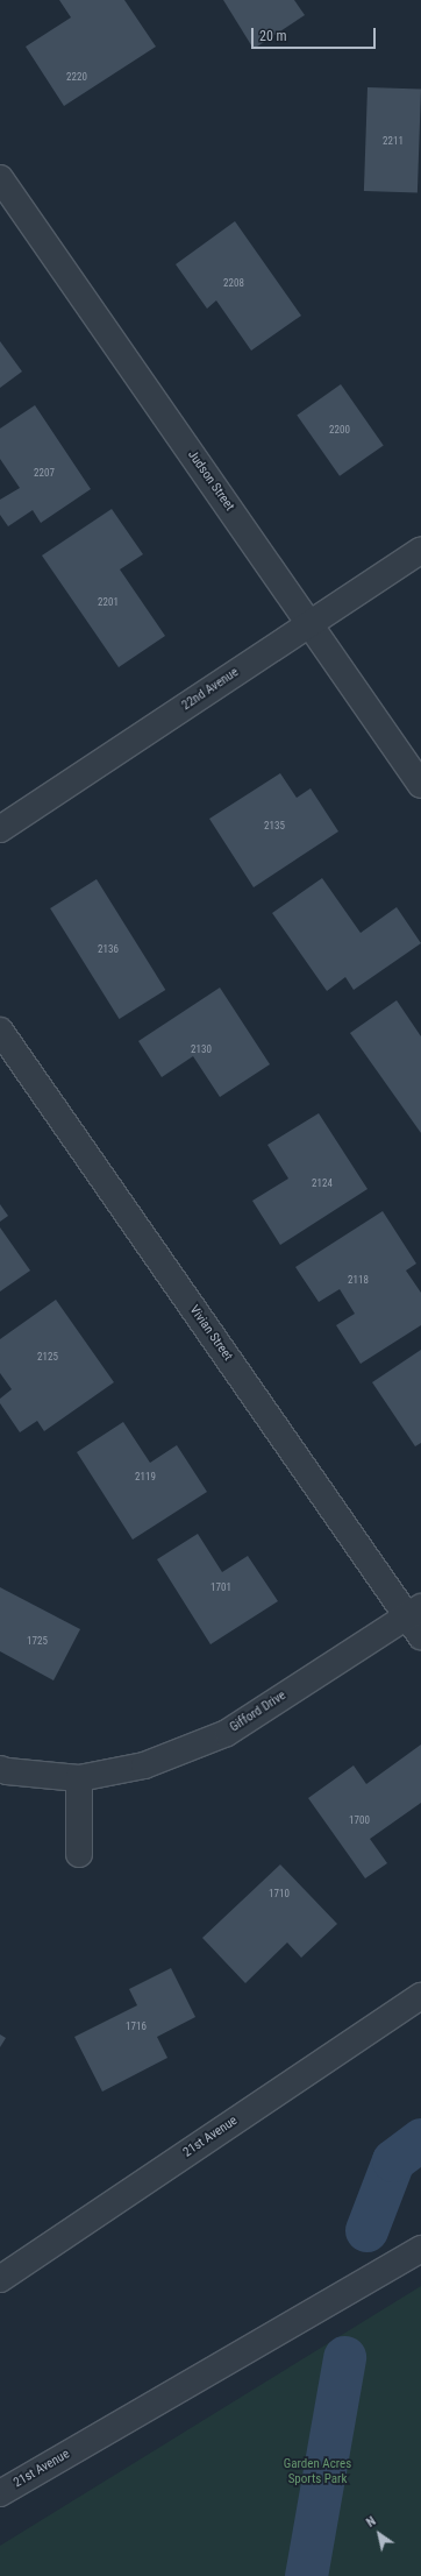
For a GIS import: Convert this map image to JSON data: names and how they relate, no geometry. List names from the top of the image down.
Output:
{
  "streets": {
    "street": [
      "Judson Street",
      "22nd Avenue",
      "Vivian Street",
      "Gifford Drive",
      "21st Avenue"
    ]
  },
  "crossings": [
    ["Judson Street", "22nd Avenue"],
    ["Vivian Street", "Gifford Drive"]
  ],
  "parks": ["Garden Acres Sports Park"],
  "house_numbers": [
    "2220",
    "2211",
    "2208",
    "2200",
    "2207",
    "2201",
    "2135",
    "2136",
    "2130",
    "2124",
    "2118",
    "2125",
    "2119",
    "1701",
    "1725",
    "1700",
    "1710",
    "1716"
  ],
  "scale_bar": "20 m",
  "north": "top left"
}
